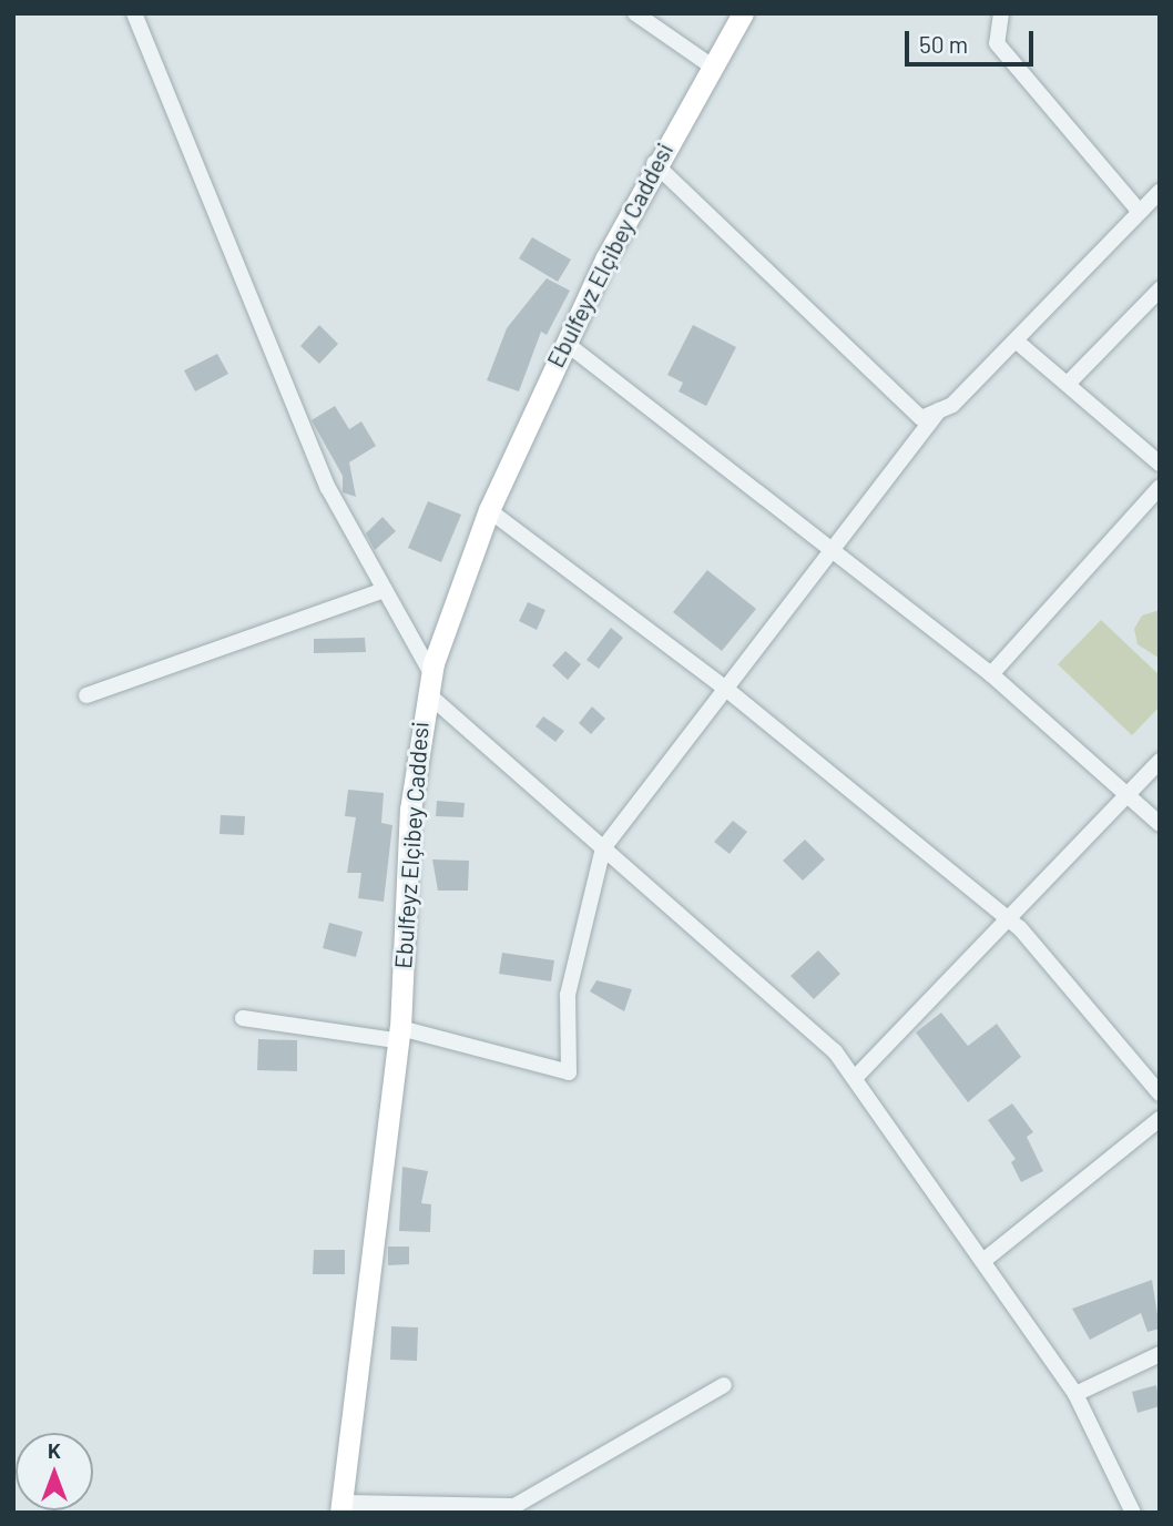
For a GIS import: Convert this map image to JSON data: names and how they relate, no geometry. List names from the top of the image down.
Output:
{
  "streets": {
    "street": ["Ebulfeyz Elçibey Caddesi"]
  },
  "scale_bar": "50 m",
  "north": "top"
}
